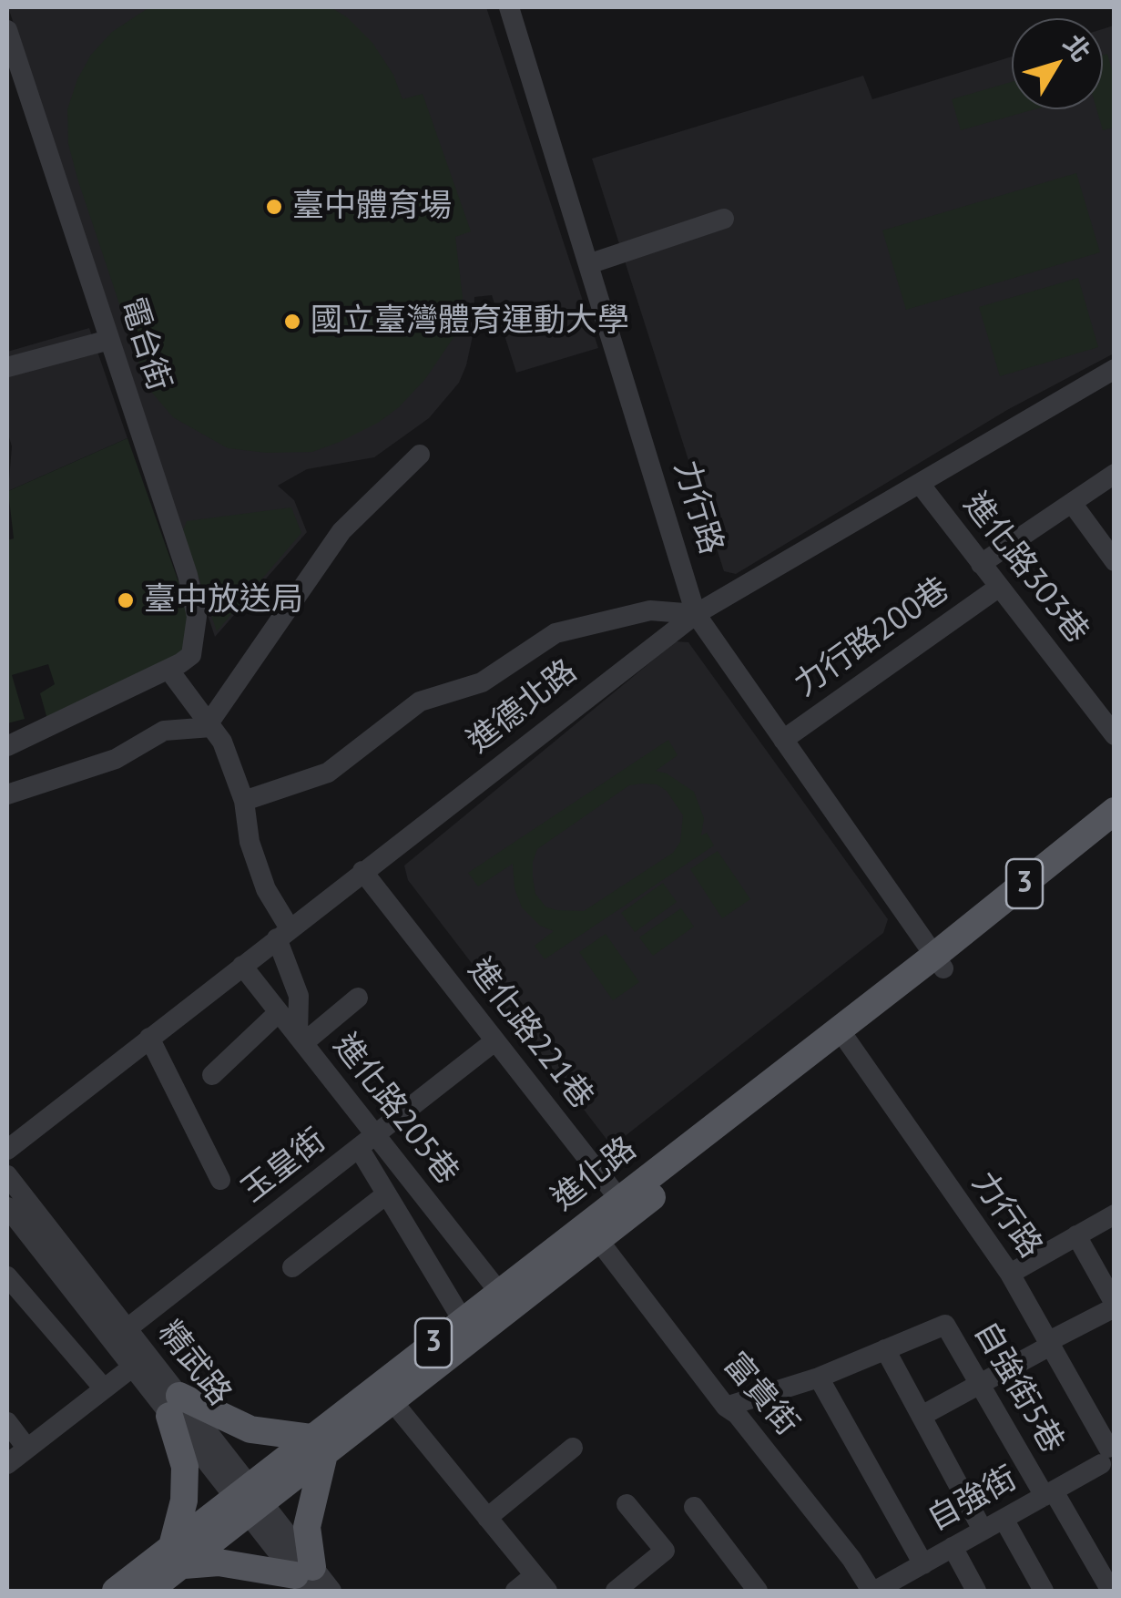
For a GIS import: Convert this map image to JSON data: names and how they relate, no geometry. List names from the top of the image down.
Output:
{
  "streets": {
    "main road": ["3", "進化路"],
    "street": [
      "電台街",
      "力行路",
      "進化路303巷",
      "力行路200巷",
      "進德北路",
      "進化路221巷",
      "進化路205巷",
      "玉皇街",
      "精武路",
      "自強街5巷",
      "富貴街",
      "自強街"
    ]
  },
  "crossings": [
    ["力行路", "力行路200巷"],
    ["力行路", "進德北路"],
    ["力行路", "進化路"],
    ["力行路", "自強街"],
    ["進化路303巷", "力行路200巷"],
    ["進化路303巷", "進德北路"],
    ["進德北路", "進化路221巷"],
    ["進德北路", "進化路205巷"],
    ["進化路221巷", "玉皇街"],
    ["進化路221巷", "進化路"],
    ["進化路205巷", "玉皇街"],
    ["進化路205巷", "進化路"],
    ["玉皇街", "精武路"],
    ["進化路", "精武路"],
    ["進化路", "富貴街"],
    ["自強街5巷", "富貴街"],
    ["自強街5巷", "自強街"],
    ["富貴街", "自強街"]
  ],
  "places": ["臺中體育場", "國立臺灣體育運動大學", "臺中放送局"],
  "north": "top right"
}
